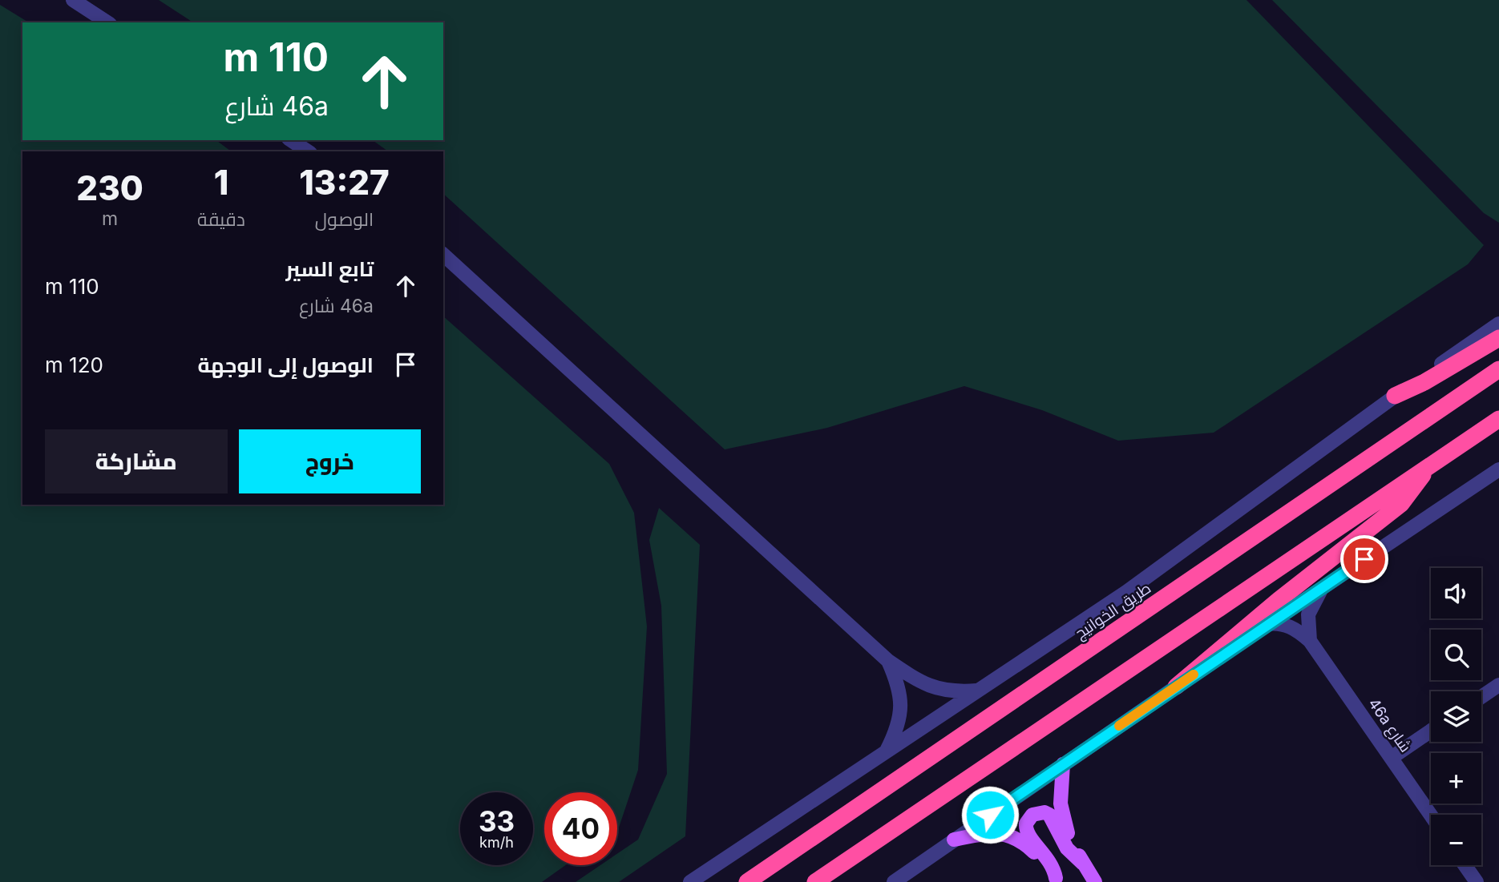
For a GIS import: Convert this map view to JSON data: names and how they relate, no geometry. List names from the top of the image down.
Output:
{
  "streets": {
    "highway": ["طريق الخوانيج"],
    "street": ["46a شارع"]
  },
  "page": {
    "turn": ["110 m", "46a شارع"],
    "eta": [
      "13:27",
      "الوصول",
      "1",
      "دقيقة",
      "230",
      "m"
    ],
    "list": [
      {
        "name": "تابع السير",
        "note": "46a شارع",
        "value": "110 m"
      },
      {
        "name": "الوصول إلى الوجهة",
        "value": "120 m"
      }
    ],
    "buttons": ["خروج", "مشاركة"],
    "map_buttons": ["+", "−"],
    "speed": "33 km/h",
    "limit": "40"
  }
}
